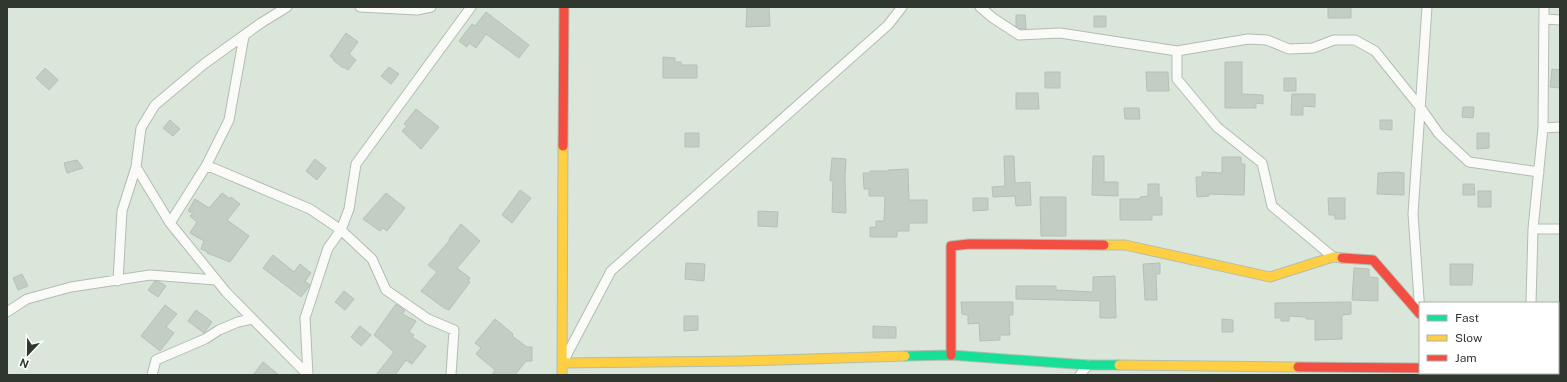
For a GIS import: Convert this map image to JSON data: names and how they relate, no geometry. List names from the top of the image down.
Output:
{
  "legend": ["Fast", "Slow", "Jam"],
  "north": "bottom"
}
